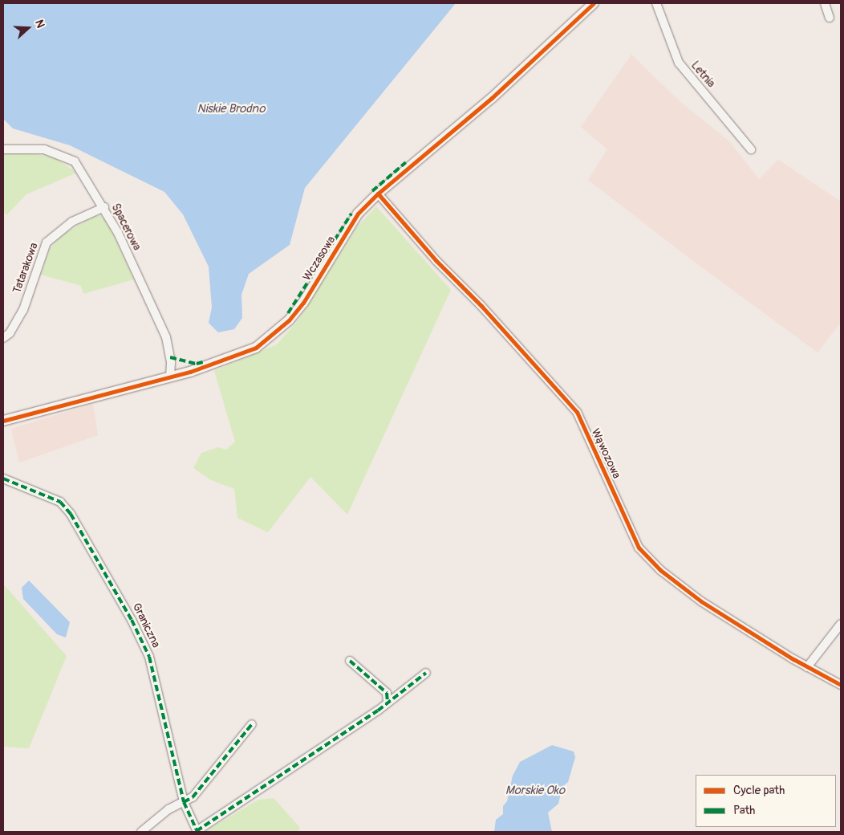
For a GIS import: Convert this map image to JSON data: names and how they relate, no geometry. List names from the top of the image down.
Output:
{
  "streets": {
    "street": [
      "Letnia",
      "Spacerowa",
      "Wczasowa",
      "Tatarakowa",
      "Wąwozowa",
      "Graniczna"
    ]
  },
  "crossings": [
    ["Spacerowa", "Wczasowa"],
    ["Spacerowa", "Tatarakowa"],
    ["Wczasowa", "Wąwozowa"]
  ],
  "water": ["Niskie Brodno", "Morskie Oko"],
  "legend": ["Cycle path", "Path"],
  "north": "right"
}
